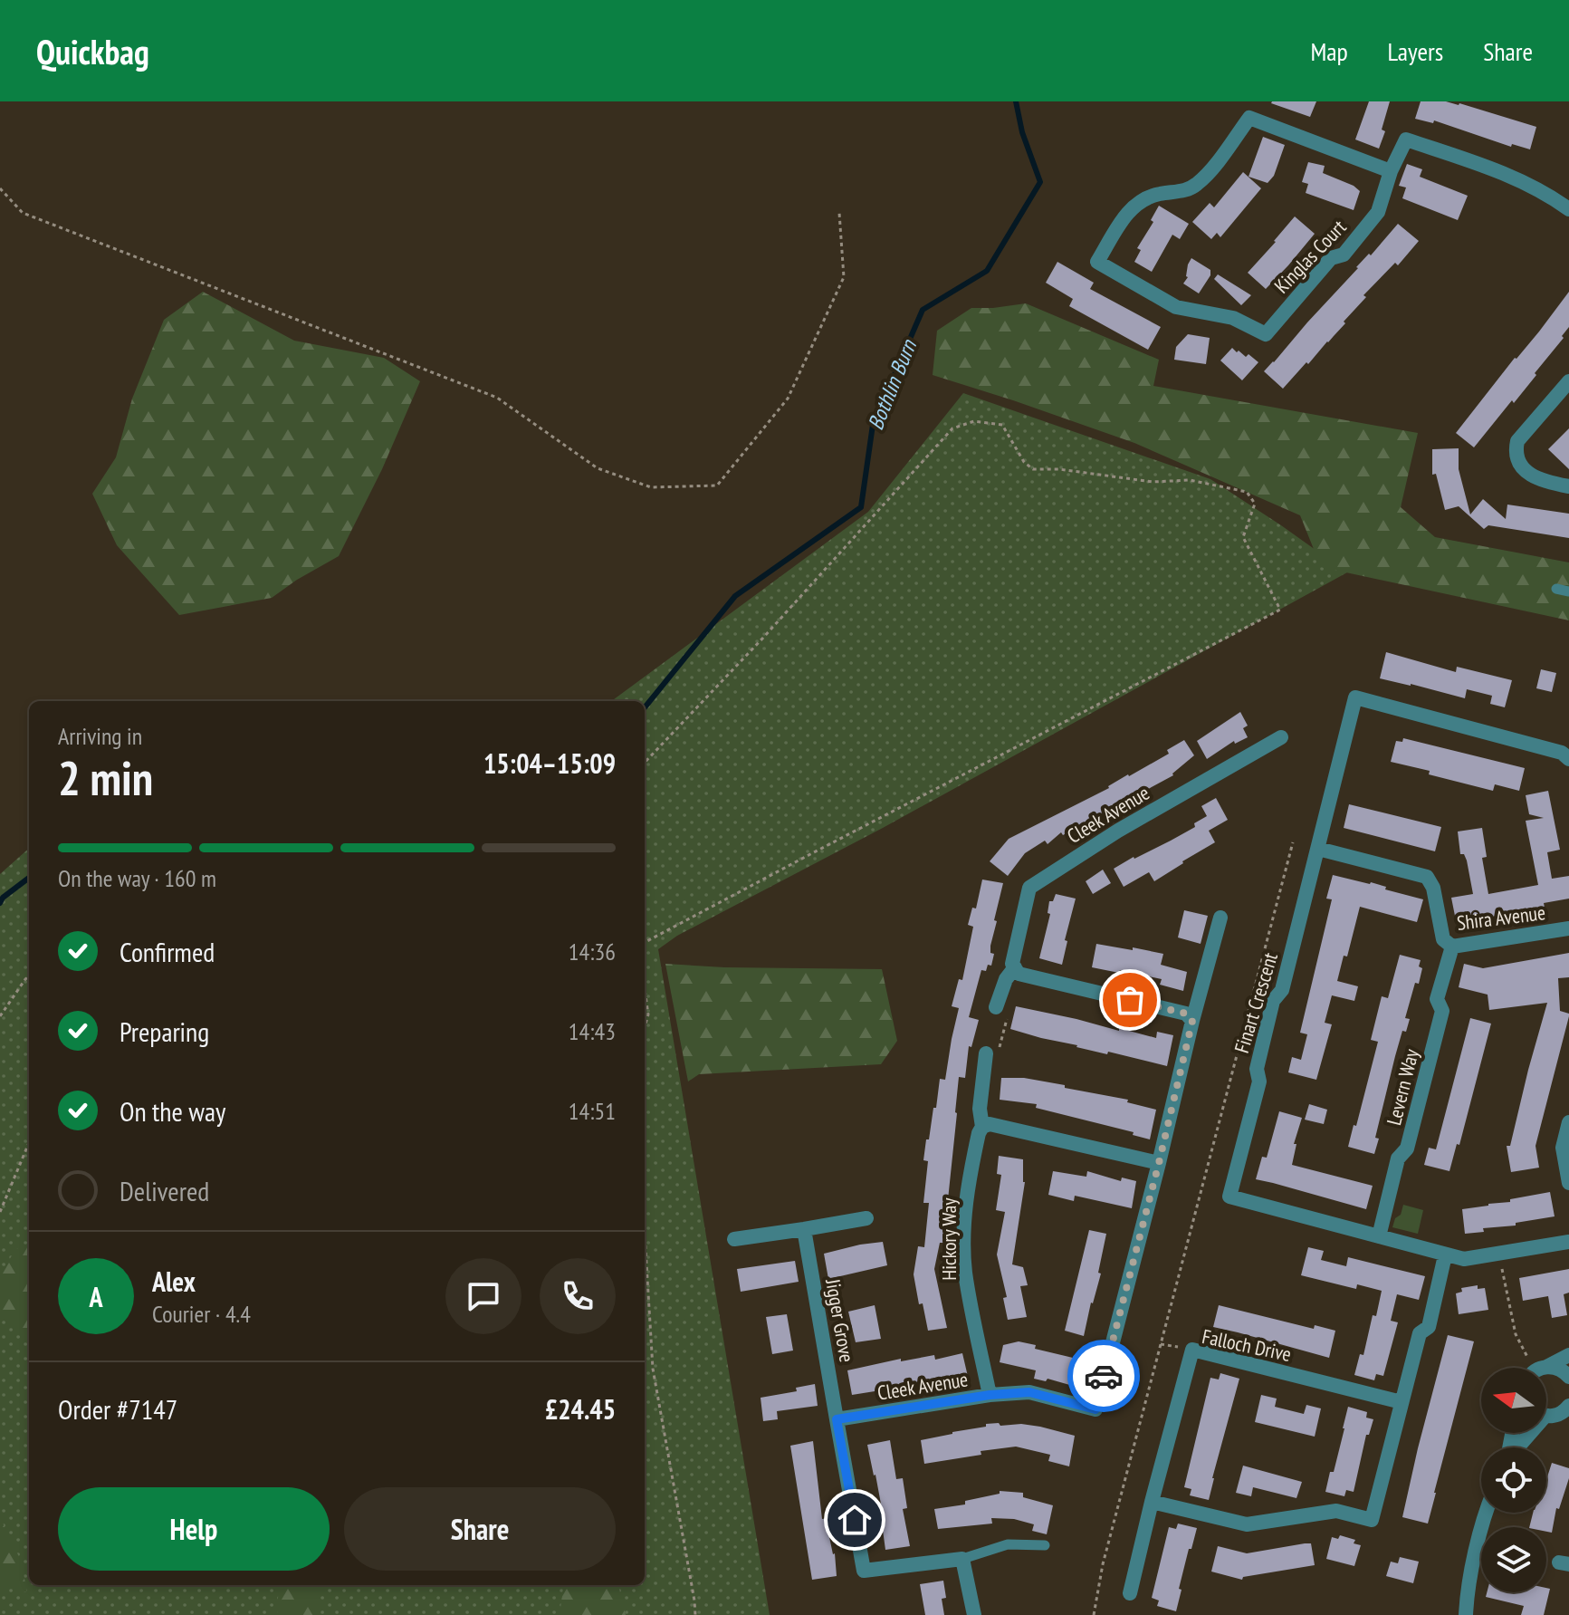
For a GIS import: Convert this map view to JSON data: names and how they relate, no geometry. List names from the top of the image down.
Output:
{
  "streets": {
    "street": [
      "Kinglas Court",
      "Cleek Avenue",
      "Shira Avenue",
      "Finart Crescent",
      "Levern Way",
      "Hickory Way",
      "Jigger Grove",
      "Falloch Drive"
    ]
  },
  "crossings": [
    ["Cleek Avenue", "Hickory Way"],
    ["Cleek Avenue", "Jigger Grove"],
    ["Shira Avenue", "Finart Crescent"],
    ["Shira Avenue", "Levern Way"],
    ["Finart Crescent", "Levern Way"]
  ],
  "water": ["Bothlin Burn"],
  "north": "left",
  "page": {
    "header": "Quickbag",
    "nav": ["Map", "Layers", "Share"],
    "heading": ["2 min", "Arriving in", "15:04–15:09"],
    "panel": [
      "Alex",
      "Courier · 4.4",
      "Order #7147",
      "£24.45"
    ],
    "bar": "On the way · 160 m",
    "list": [
      ["Confirmed", "14:36"],
      ["Preparing", "14:43"],
      ["On the way", "14:51"],
      "Delivered"
    ],
    "round": "A",
    "buttons": ["Help", "Share"]
  }
}
